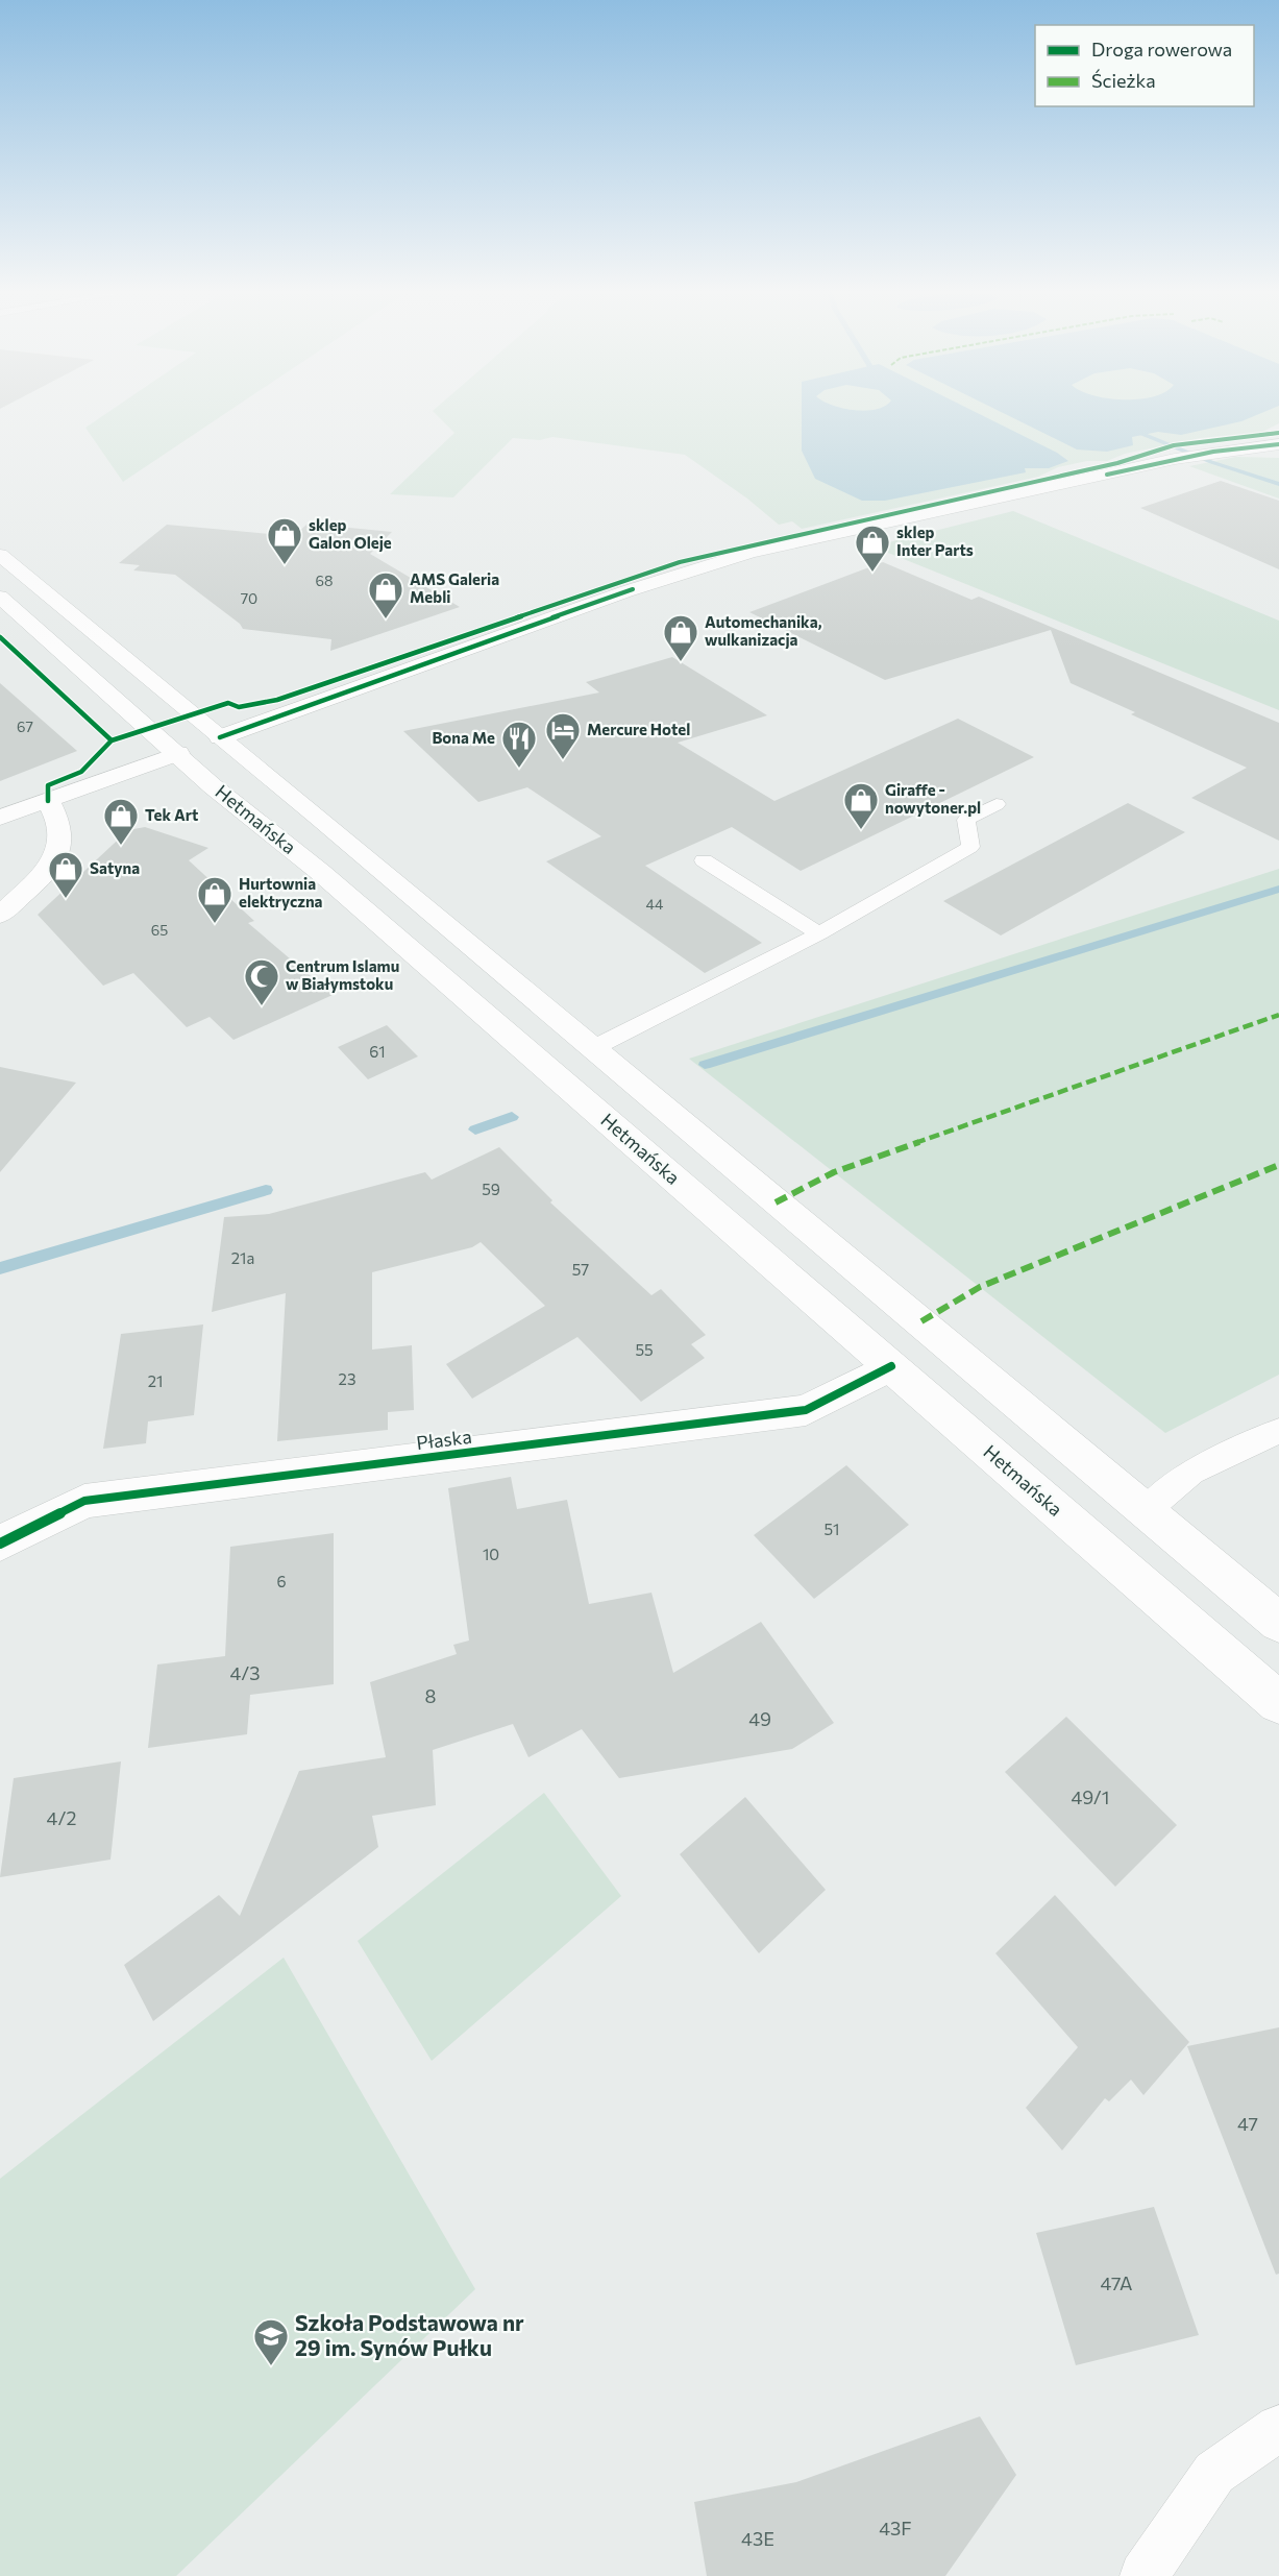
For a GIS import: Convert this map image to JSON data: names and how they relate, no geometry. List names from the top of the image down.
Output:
{
  "streets": {
    "main road": ["Hetmańska", "Płaska"]
  },
  "crossings": [
    ["Hetmańska", "Płaska"]
  ],
  "places": {
    "shop": [
      "sklep Galon Oleje",
      "sklep Inter Parts",
      "AMS Galeria Mebli",
      "Automechanika, wulkanizacja",
      "Giraffe - nowytoner.pl",
      "Tek Art",
      "Satyna",
      "Hurtownia elektryczna"
    ],
    "hotel": ["Mercure Hotel"],
    "restaurant": ["Bona Me"],
    "mosque": ["Centrum Islamu w Białymstoku"],
    "school or university": ["Szkoła Podstawowa nr 29 im. Synów Pułku"]
  },
  "house_numbers": [
    "68",
    "70",
    "67",
    "44",
    "65",
    "61",
    "59",
    "21a",
    "57",
    "55",
    "23",
    "21",
    "51",
    "10",
    "6",
    "4/3",
    "8",
    "49",
    "49/1",
    "4/2",
    "47",
    "47A",
    "43F",
    "43E"
  ],
  "legend": ["Droga rowerowa", "Ścieżka"]
}
